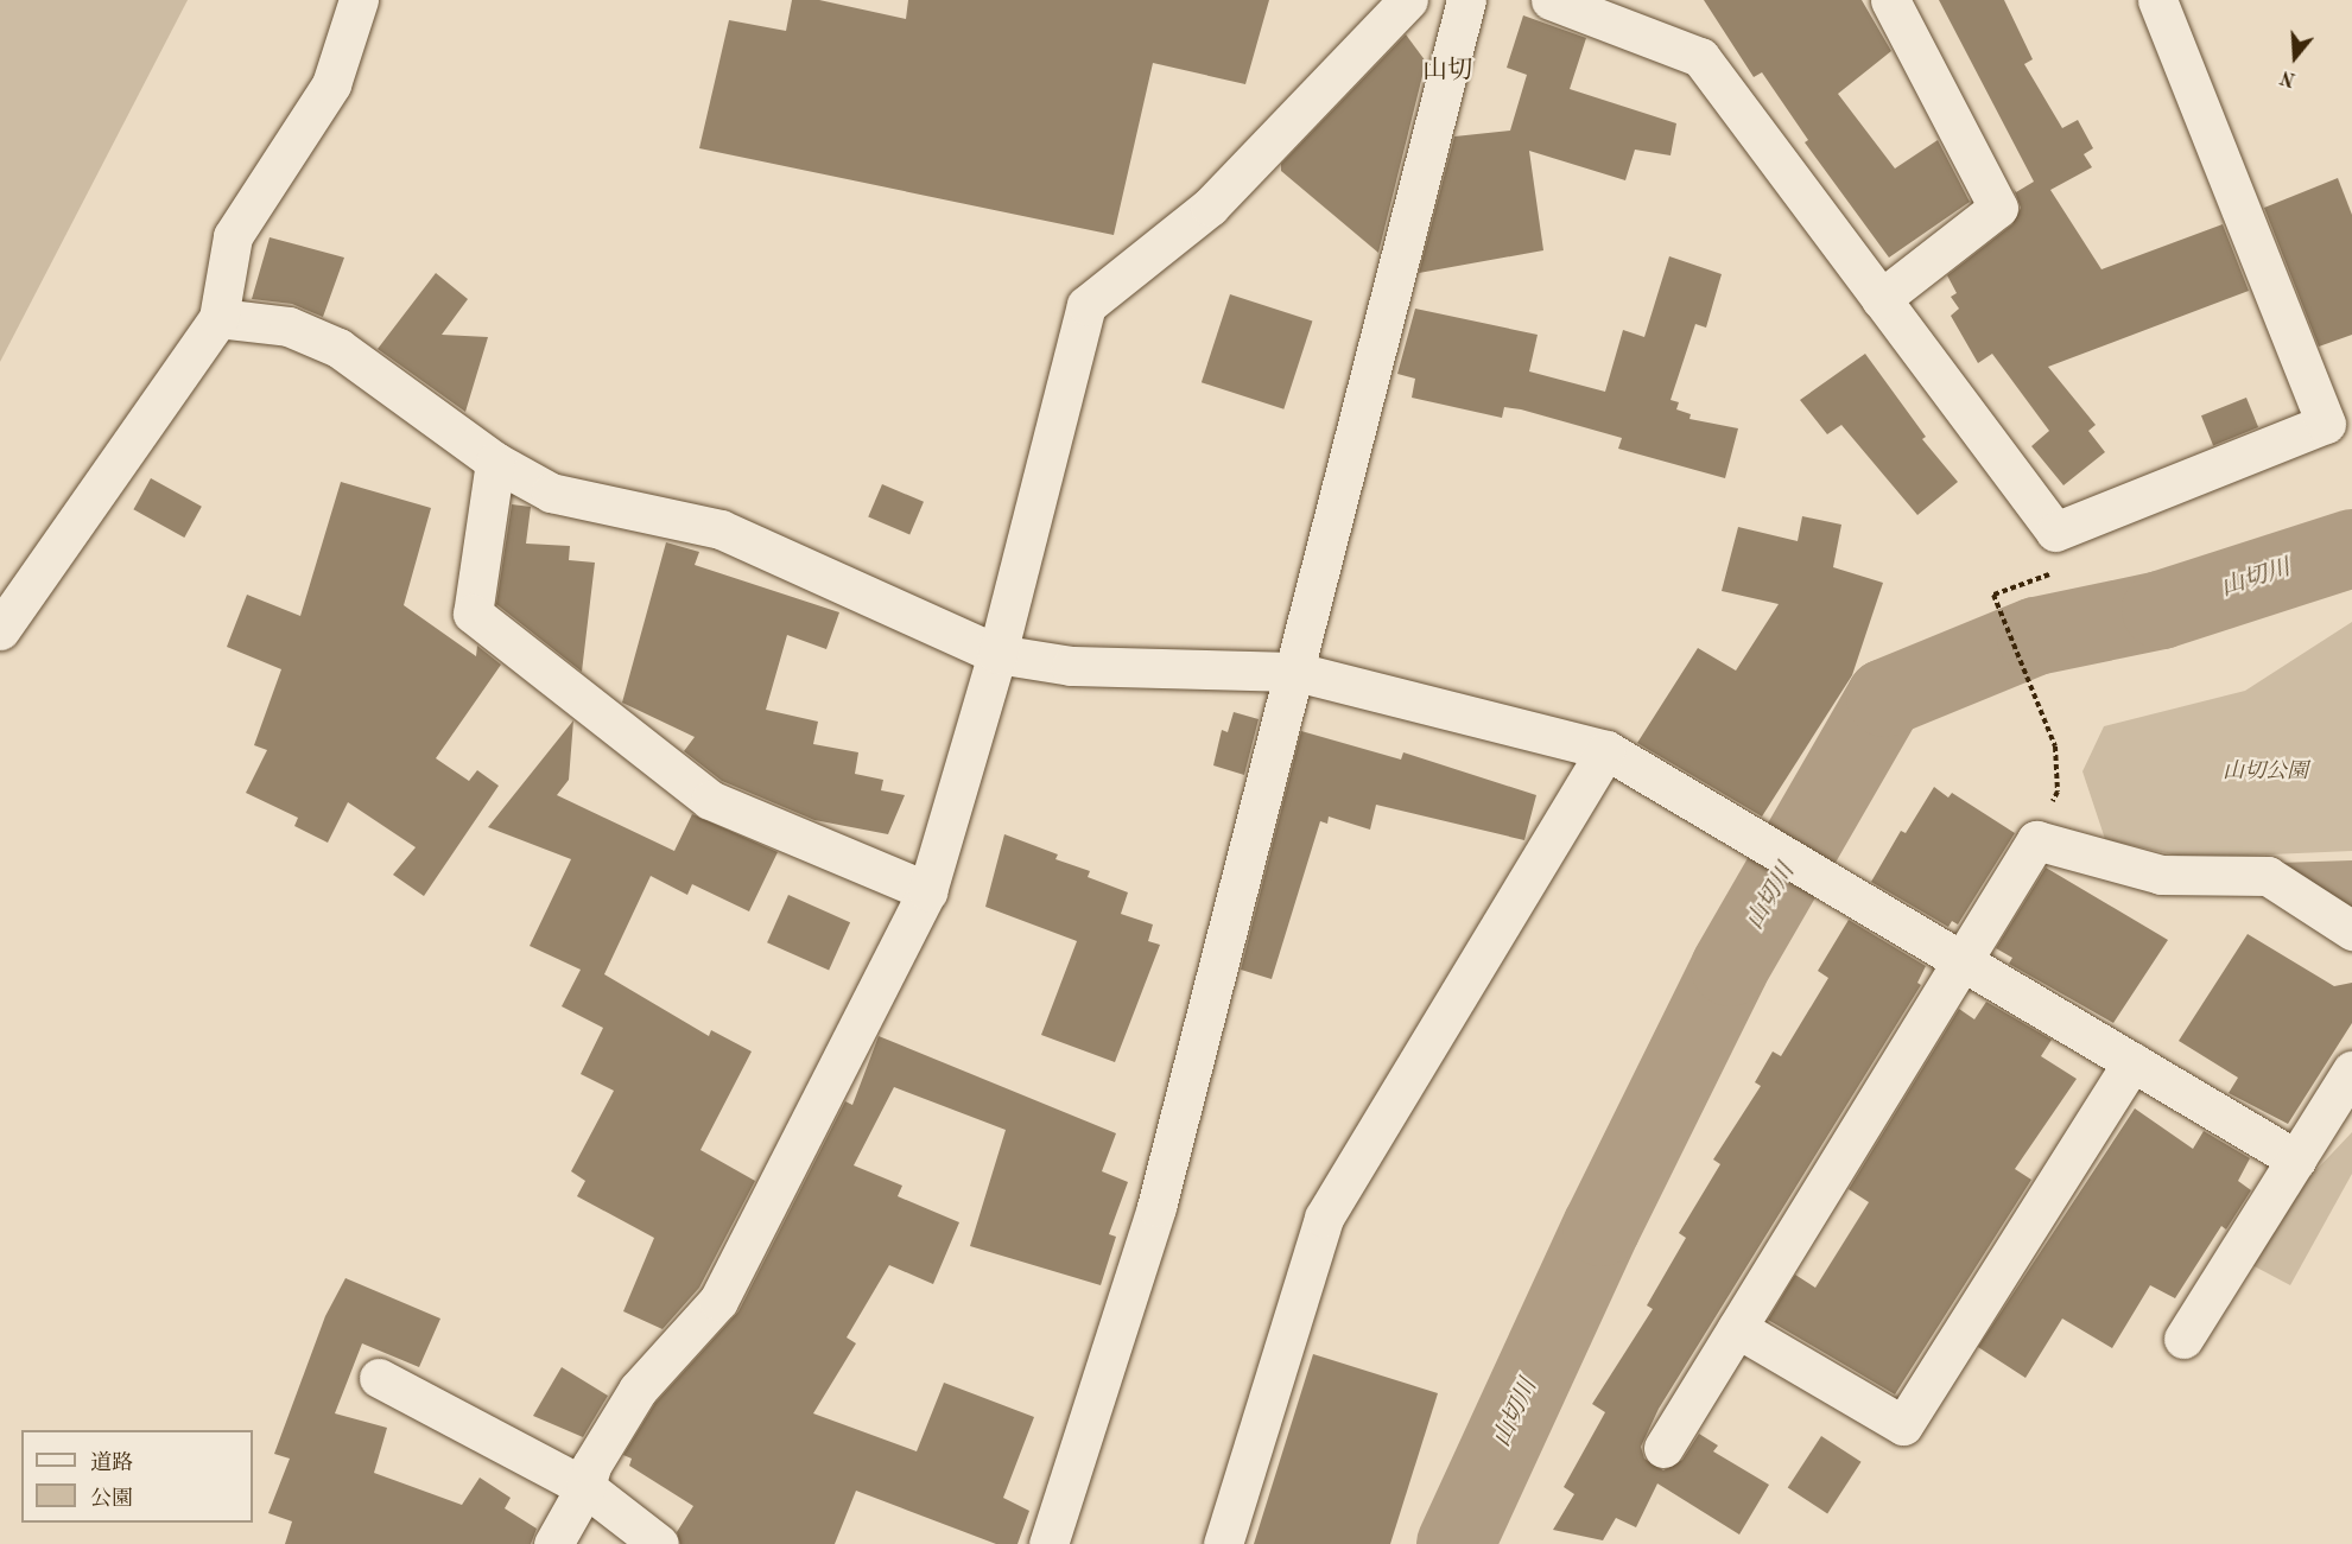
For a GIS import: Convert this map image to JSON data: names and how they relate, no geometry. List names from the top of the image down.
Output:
{
  "districts": ["山切"],
  "water": ["山切川"],
  "parks": ["山切公園"],
  "legend": ["道路", "公園"],
  "north": "bottom"
}
